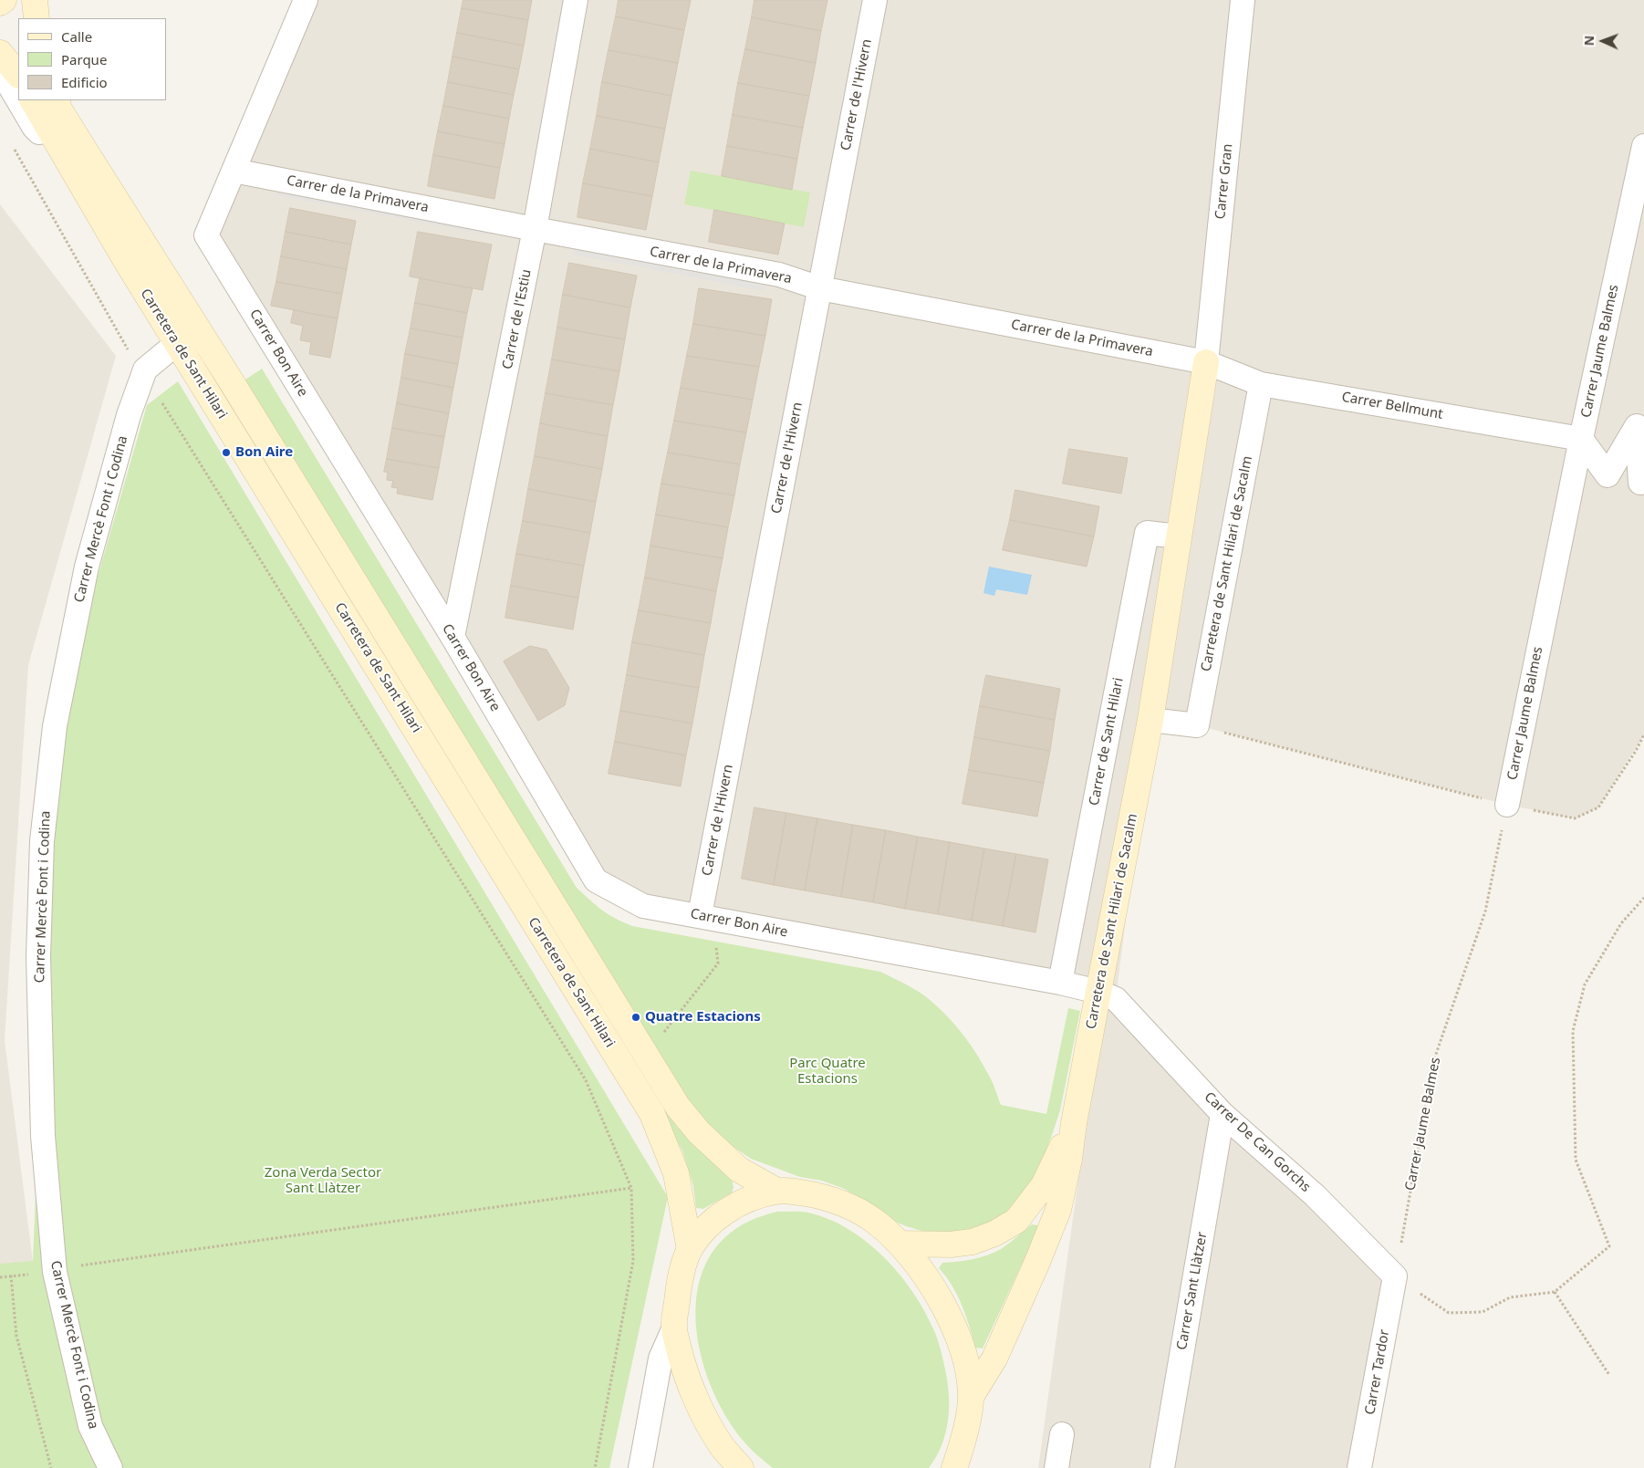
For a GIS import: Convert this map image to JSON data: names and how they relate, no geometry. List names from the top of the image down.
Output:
{
  "streets": {
    "street": [
      "Carrer de l'Hivern",
      "Carrer Gran",
      "Carrer de la Primavera",
      "Carrer de l'Estiu",
      "Carrer Jaume Balmes",
      "Carrer Bon Aire",
      "Carretera de Sant Hilari",
      "Carrer Bellmunt",
      "Carrer Mercè Font i Codina",
      "Carretera de Sant Hilari de Sacalm",
      "Carrer de Sant Hilari",
      "Carrer De Can Gorchs",
      "Carrer Sant Llàtzer",
      "Carrer Tardor"
    ]
  },
  "crossings": [
    ["Carrer de l'Hivern", "Carrer de la Primavera"],
    ["Carrer de l'Hivern", "Carrer Bon Aire"],
    ["Carrer Gran", "Carrer de la Primavera"],
    ["Carrer Gran", "Carrer Bellmunt"],
    ["Carrer Gran", "Carretera de Sant Hilari de Sacalm"],
    ["Carrer de la Primavera", "Carrer de l'Estiu"],
    ["Carrer de la Primavera", "Carrer Bon Aire"],
    ["Carrer de la Primavera", "Carrer Bellmunt"],
    ["Carrer de la Primavera", "Carretera de Sant Hilari de Sacalm"],
    ["Carrer de l'Estiu", "Carrer Bon Aire"],
    ["Carrer Jaume Balmes", "Carrer Bellmunt"],
    ["Carrer Jaume Balmes", "Carrer De Can Gorchs"],
    ["Carrer Jaume Balmes", "Carrer Tardor"],
    ["Carrer Bon Aire", "Carretera de Sant Hilari de Sacalm"],
    ["Carrer Bon Aire", "Carrer de Sant Hilari"],
    ["Carrer Bon Aire", "Carrer De Can Gorchs"],
    ["Carretera de Sant Hilari", "Carrer Mercè Font i Codina"],
    ["Carrer Bellmunt", "Carretera de Sant Hilari de Sacalm"],
    ["Carretera de Sant Hilari de Sacalm", "Carrer de Sant Hilari"],
    ["Carretera de Sant Hilari de Sacalm", "Carrer De Can Gorchs"],
    ["Carrer De Can Gorchs", "Carrer Sant Llàtzer"],
    ["Carrer De Can Gorchs", "Carrer Tardor"]
  ],
  "parks": ["Parc Quatre Estacions", "Zona Verda Sector Sant Llàtzer"],
  "places": ["Bon Aire", "Quatre Estacions"],
  "legend": ["Calle", "Parque", "Edificio"],
  "north": "left"
}
